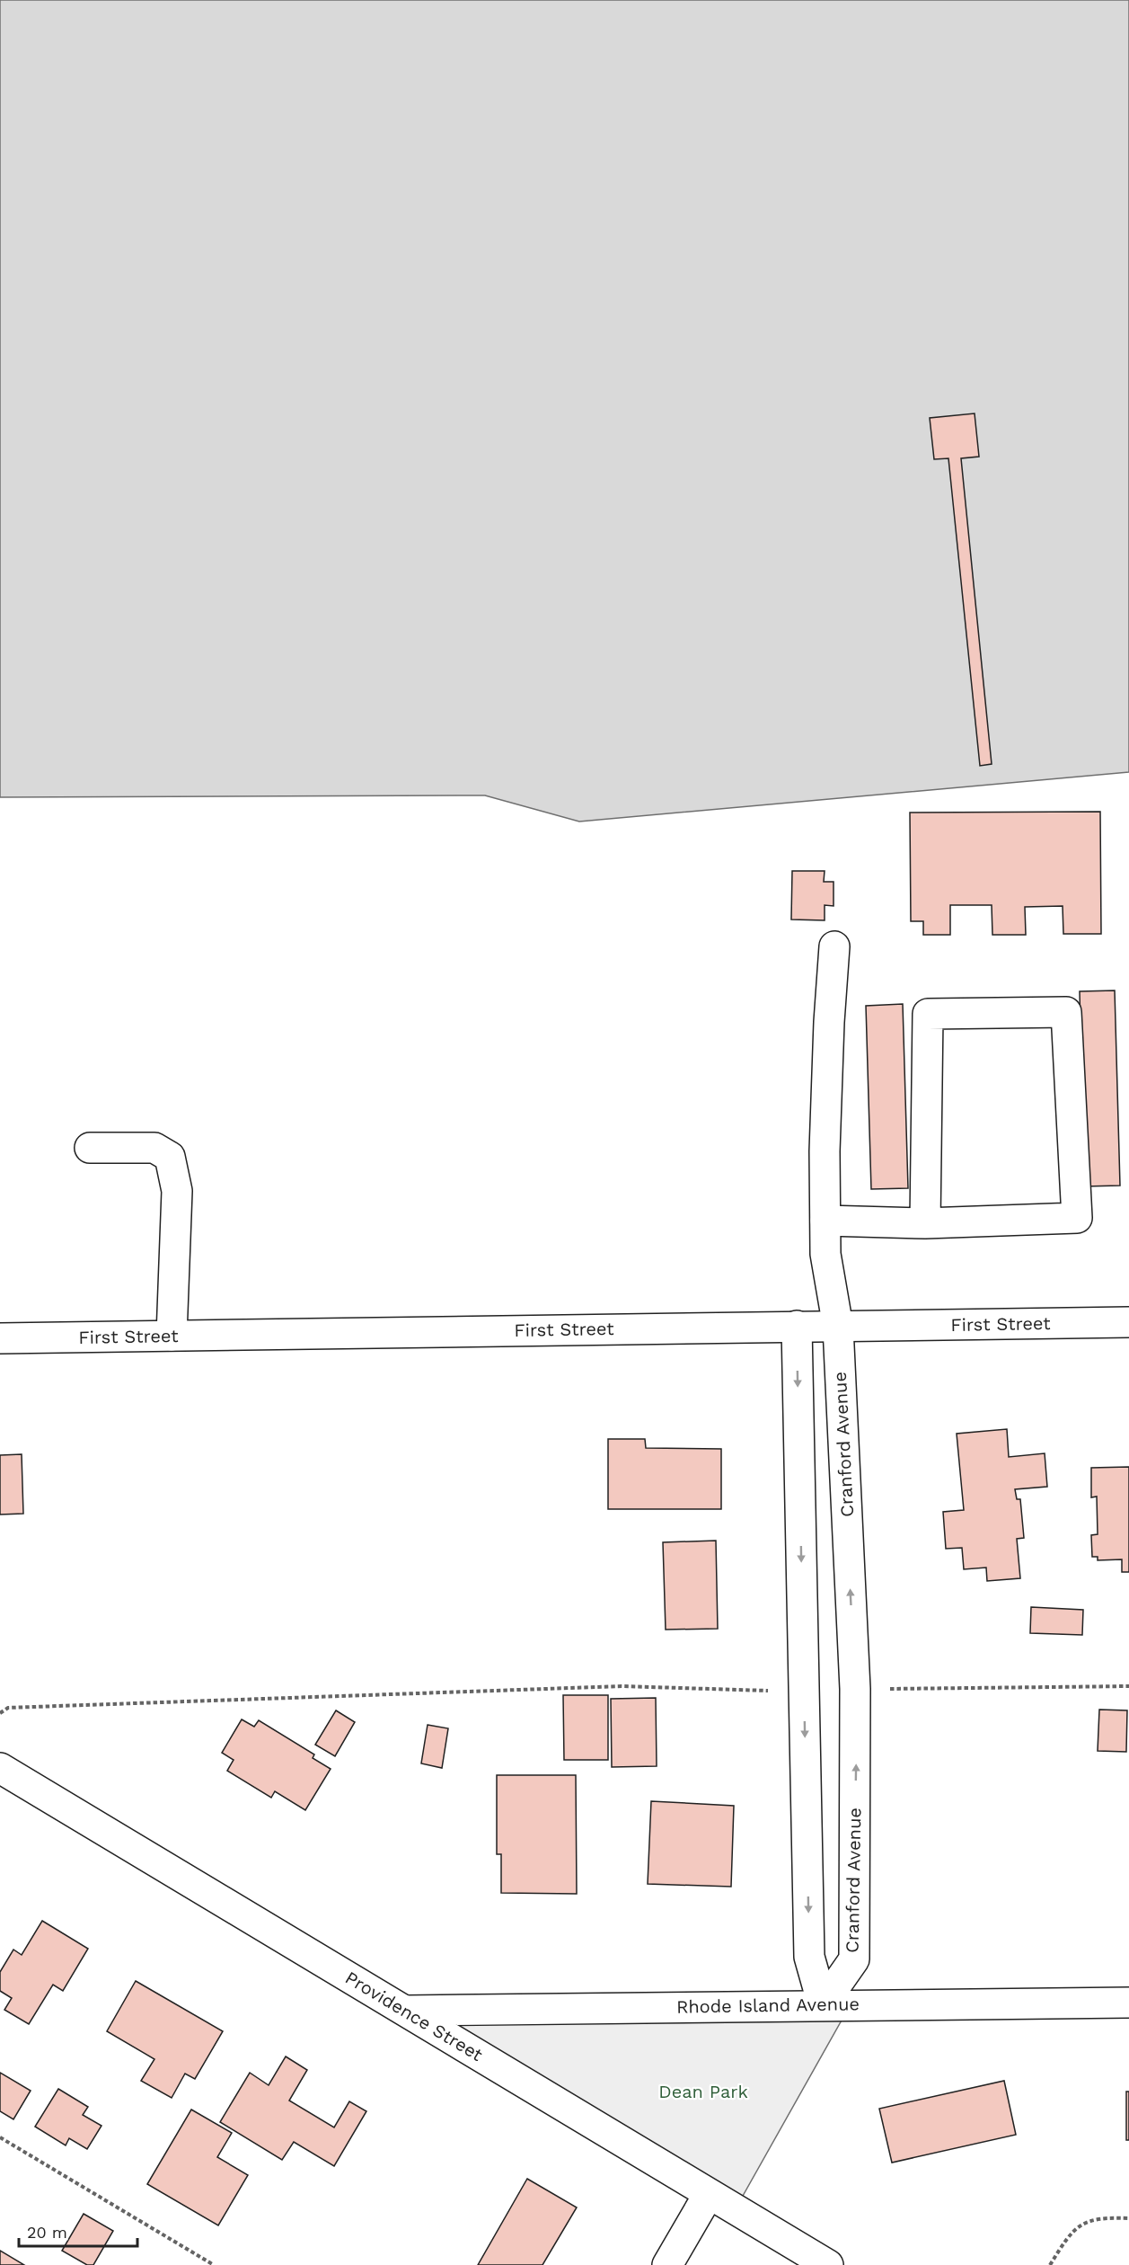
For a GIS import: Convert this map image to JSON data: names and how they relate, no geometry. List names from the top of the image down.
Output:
{
  "streets": {
    "street": [
      "First Street",
      "Cranford Avenue",
      "Rhode Island Avenue",
      "Providence Street"
    ]
  },
  "crossings": [
    ["First Street", "Cranford Avenue"],
    ["Cranford Avenue", "Rhode Island Avenue"],
    ["Rhode Island Avenue", "Providence Street"]
  ],
  "parks": ["Dean Park"],
  "scale_bar": "20 m"
}
